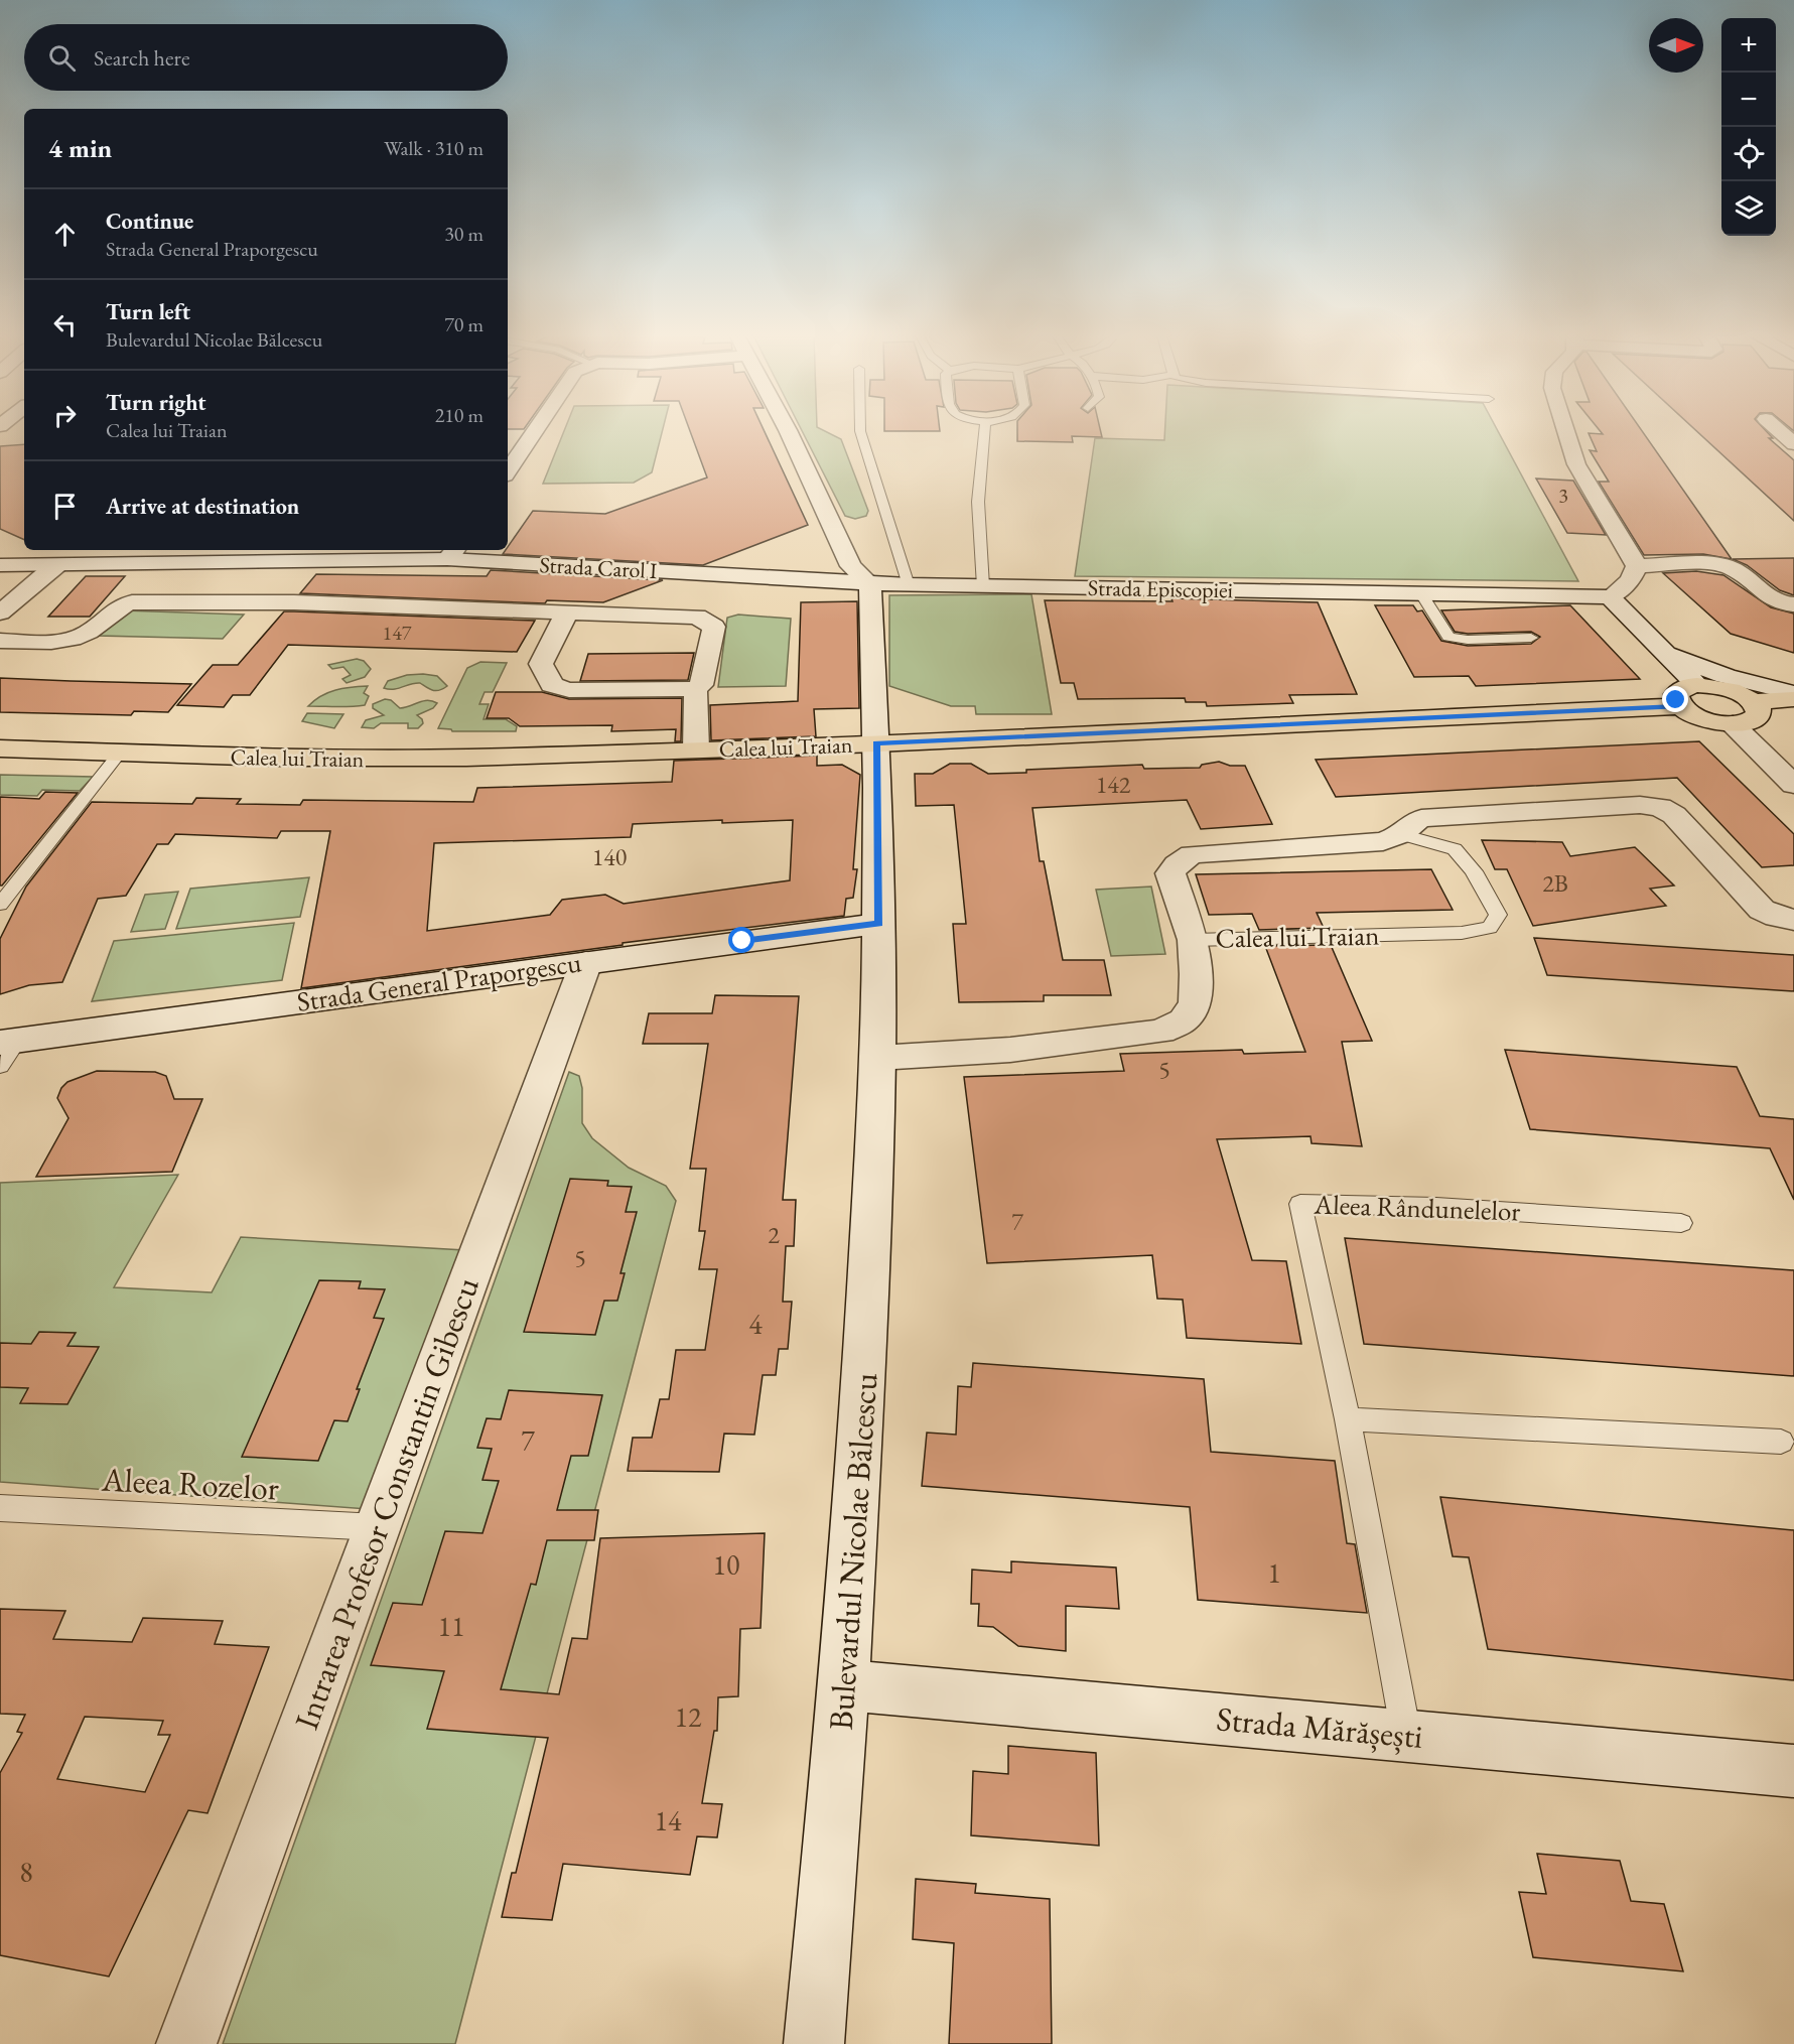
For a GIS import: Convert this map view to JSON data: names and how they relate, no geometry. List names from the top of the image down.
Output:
{
  "streets": {
    "main road": ["Calea lui Traian"],
    "street": [
      "Strada Carol I",
      "Strada Episcopiei",
      "Strada General Praporgescu",
      "Intrarea Profesor Constantin Gibescu",
      "Bulevardul Nicolae Bălcescu",
      "Strada Mărășești"
    ],
    "lane": ["Aleea Rândunelelor", "Aleea Rozelor"]
  },
  "crossings": [
    ["Strada Carol I", "Strada Episcopiei"],
    ["Calea lui Traian", "Bulevardul Nicolae Bălcescu"],
    ["Strada General Praporgescu", "Intrarea Profesor Constantin Gibescu"],
    ["Strada General Praporgescu", "Bulevardul Nicolae Bălcescu"],
    ["Aleea Rândunelelor", "Strada Mărășești"],
    ["Aleea Rozelor", "Intrarea Profesor Constantin Gibescu"],
    ["Bulevardul Nicolae Bălcescu", "Strada Mărășești"]
  ],
  "house_numbers": [
    "3",
    "147",
    "142",
    "140",
    "2B",
    "5",
    "7",
    "2",
    "5",
    "4",
    "7",
    "10",
    "1",
    "11",
    "12",
    "14",
    "8"
  ],
  "north": "right",
  "page": {
    "map_buttons": ["+", "−"],
    "search": "Search here",
    "heading": ["4 min", "Walk · 310 m"],
    "list": [
      ["Continue", "Strada General Praporgescu", "30 m"],
      ["Turn left", "Bulevardul Nicolae Bălcescu", "70 m"],
      ["Turn right", "Calea lui Traian", "210 m"],
      "Arrive at destination"
    ]
  }
}
